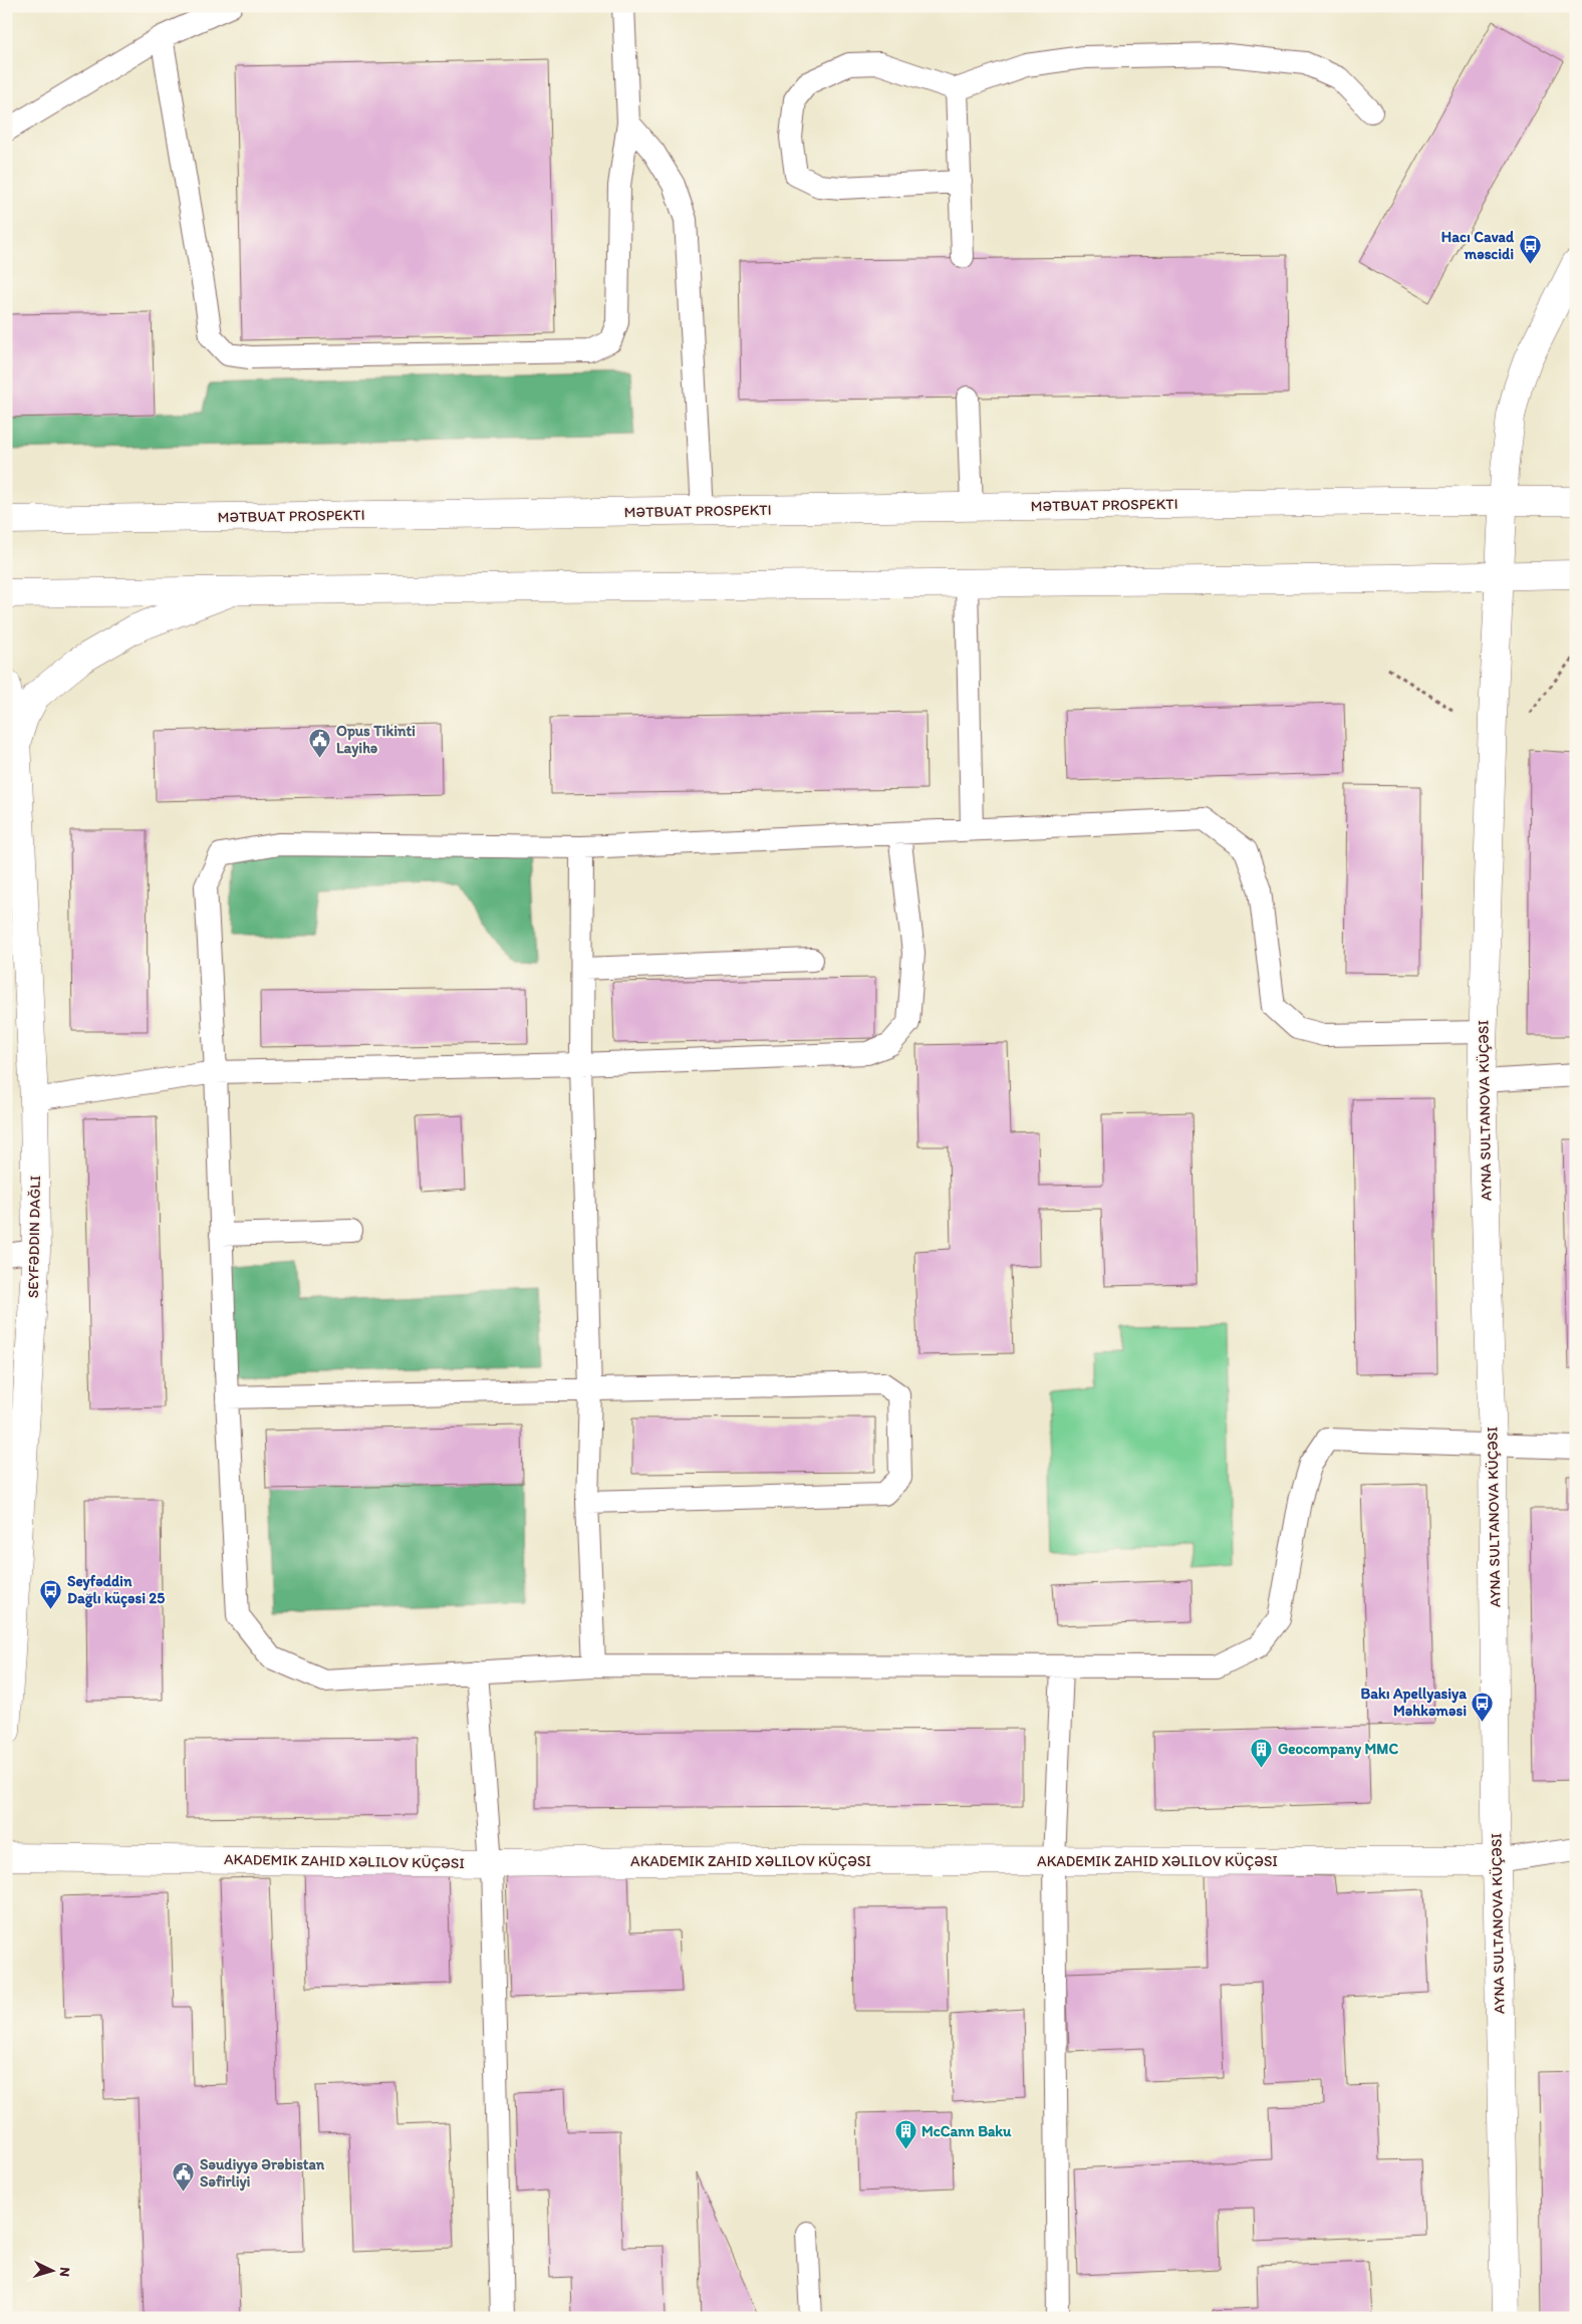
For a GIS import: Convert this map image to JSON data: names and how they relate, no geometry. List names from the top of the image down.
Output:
{
  "streets": {
    "main road": ["MƏTBUAT PROSPEKTI", "AYNA SULTANOVA KÜÇƏSI", "AKADEMIK ZAHID XƏLILOV KÜÇƏSI"]
  },
  "crossings": [
    ["MƏTBUAT PROSPEKTI", "AYNA SULTANOVA KÜÇƏSI"],
    ["AYNA SULTANOVA KÜÇƏSI", "AKADEMIK ZAHID XƏLILOV KÜÇƏSI"]
  ],
  "places": {
    "bus stop": ["Hacı Cavad məscidi", "Seyfəddin Dağlı küçəsi 25", "Bakı Apellyasiya Məhkəməsi"],
    "public building": ["Opus Tikinti Layihə", "Səudiyyə Ərəbistan Səfirliyi"],
    "building": ["Geocompany MMC", "McCann Baku"]
  },
  "north": "right"
}
